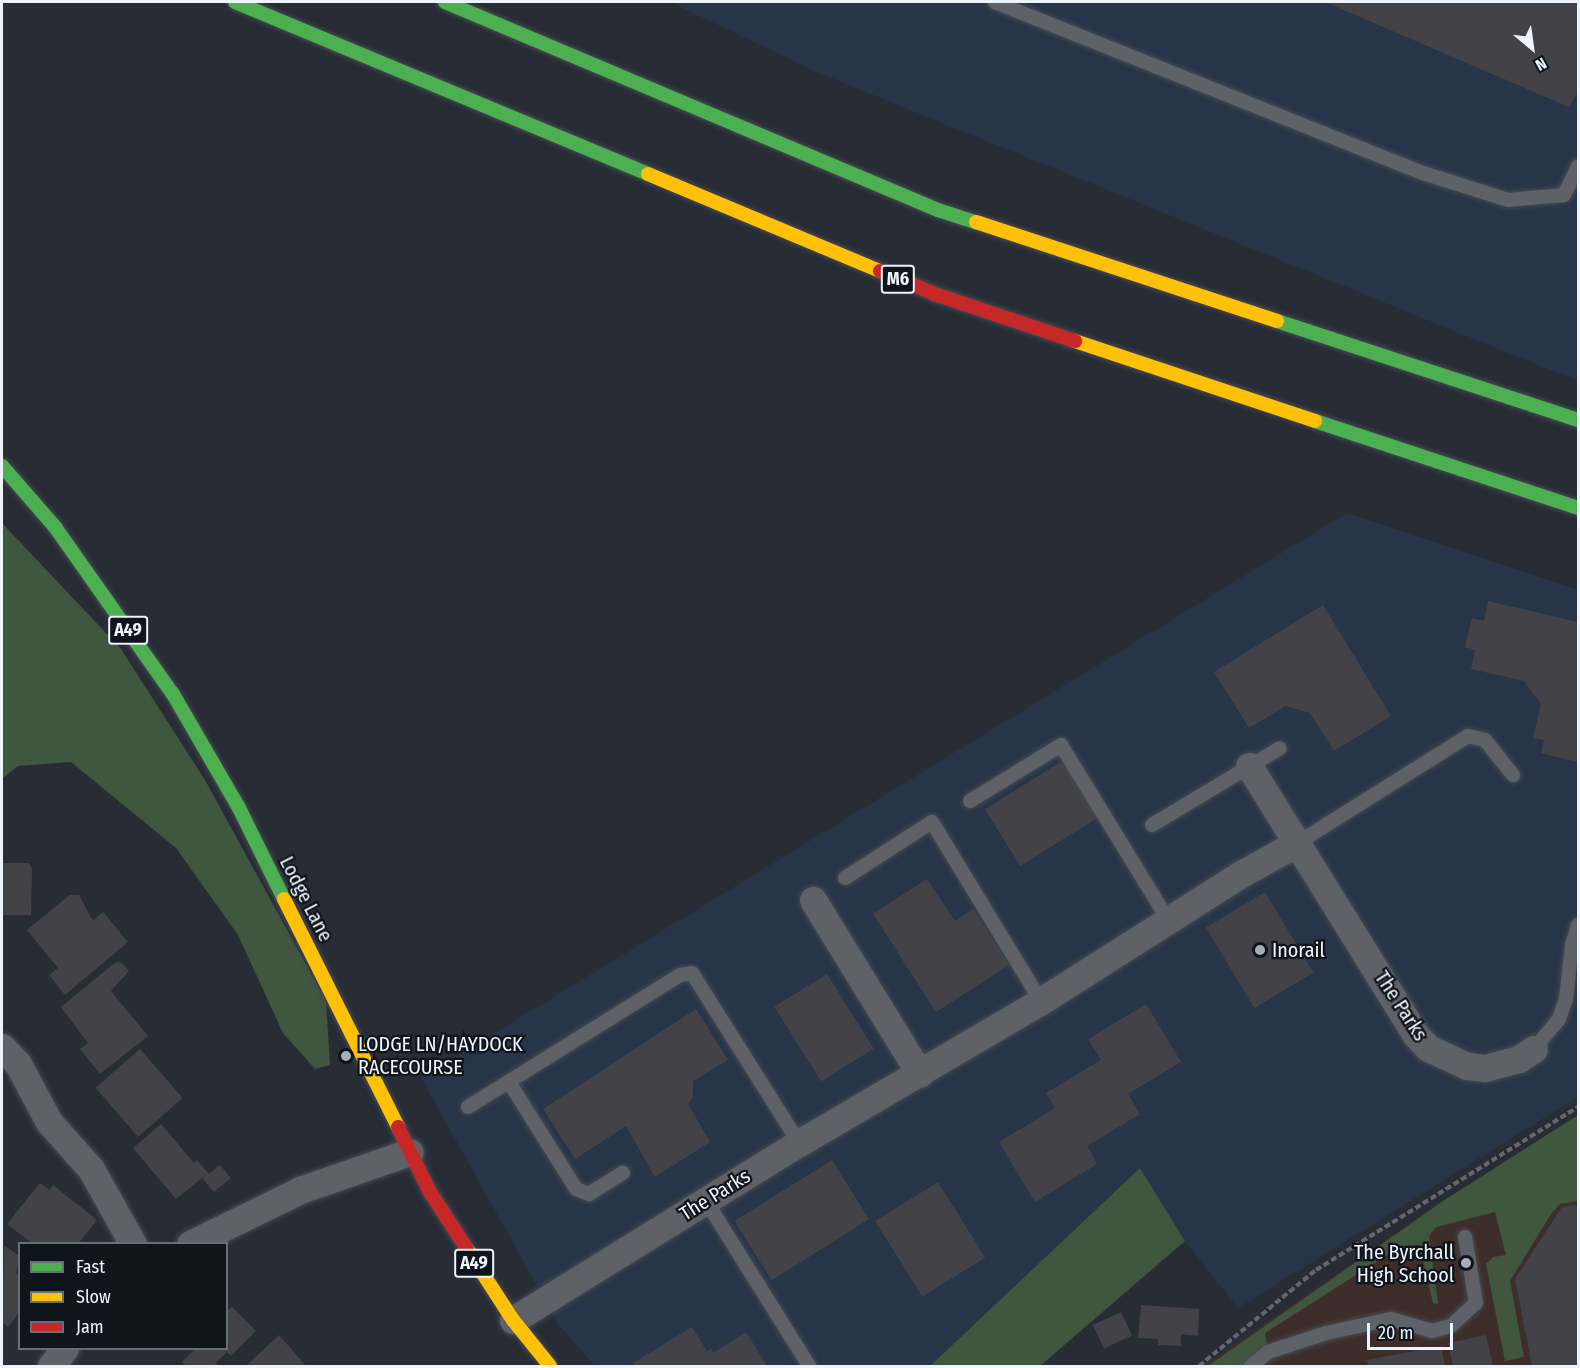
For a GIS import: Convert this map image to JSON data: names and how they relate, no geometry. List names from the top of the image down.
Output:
{
  "streets": {
    "main road": ["M6", "A49", "Lodge Lane"],
    "street": ["The Parks"]
  },
  "crossings": [
    ["Lodge Lane", "The Parks"]
  ],
  "places": ["Inorail", "LODGE LN/HAYDOCK RACECOURSE", "The Byrchall High School"],
  "legend": ["Fast", "Slow", "Jam"],
  "scale_bar": "20 m",
  "north": "bottom right"
}
